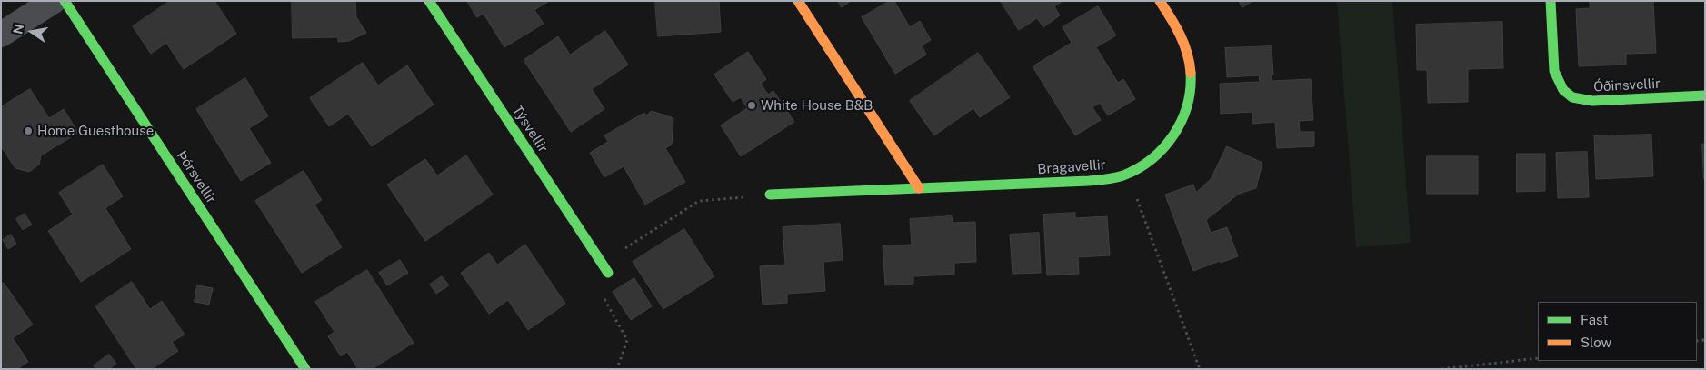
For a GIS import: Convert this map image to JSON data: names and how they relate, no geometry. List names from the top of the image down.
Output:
{
  "streets": {
    "street": [
      "Óðinsvellir",
      "Týsvellir",
      "Bragavellir",
      "Þórsvellir"
    ]
  },
  "places": ["White House B&B", "Home Guesthouse"],
  "legend": ["Fast", "Slow"],
  "north": "left"
}
